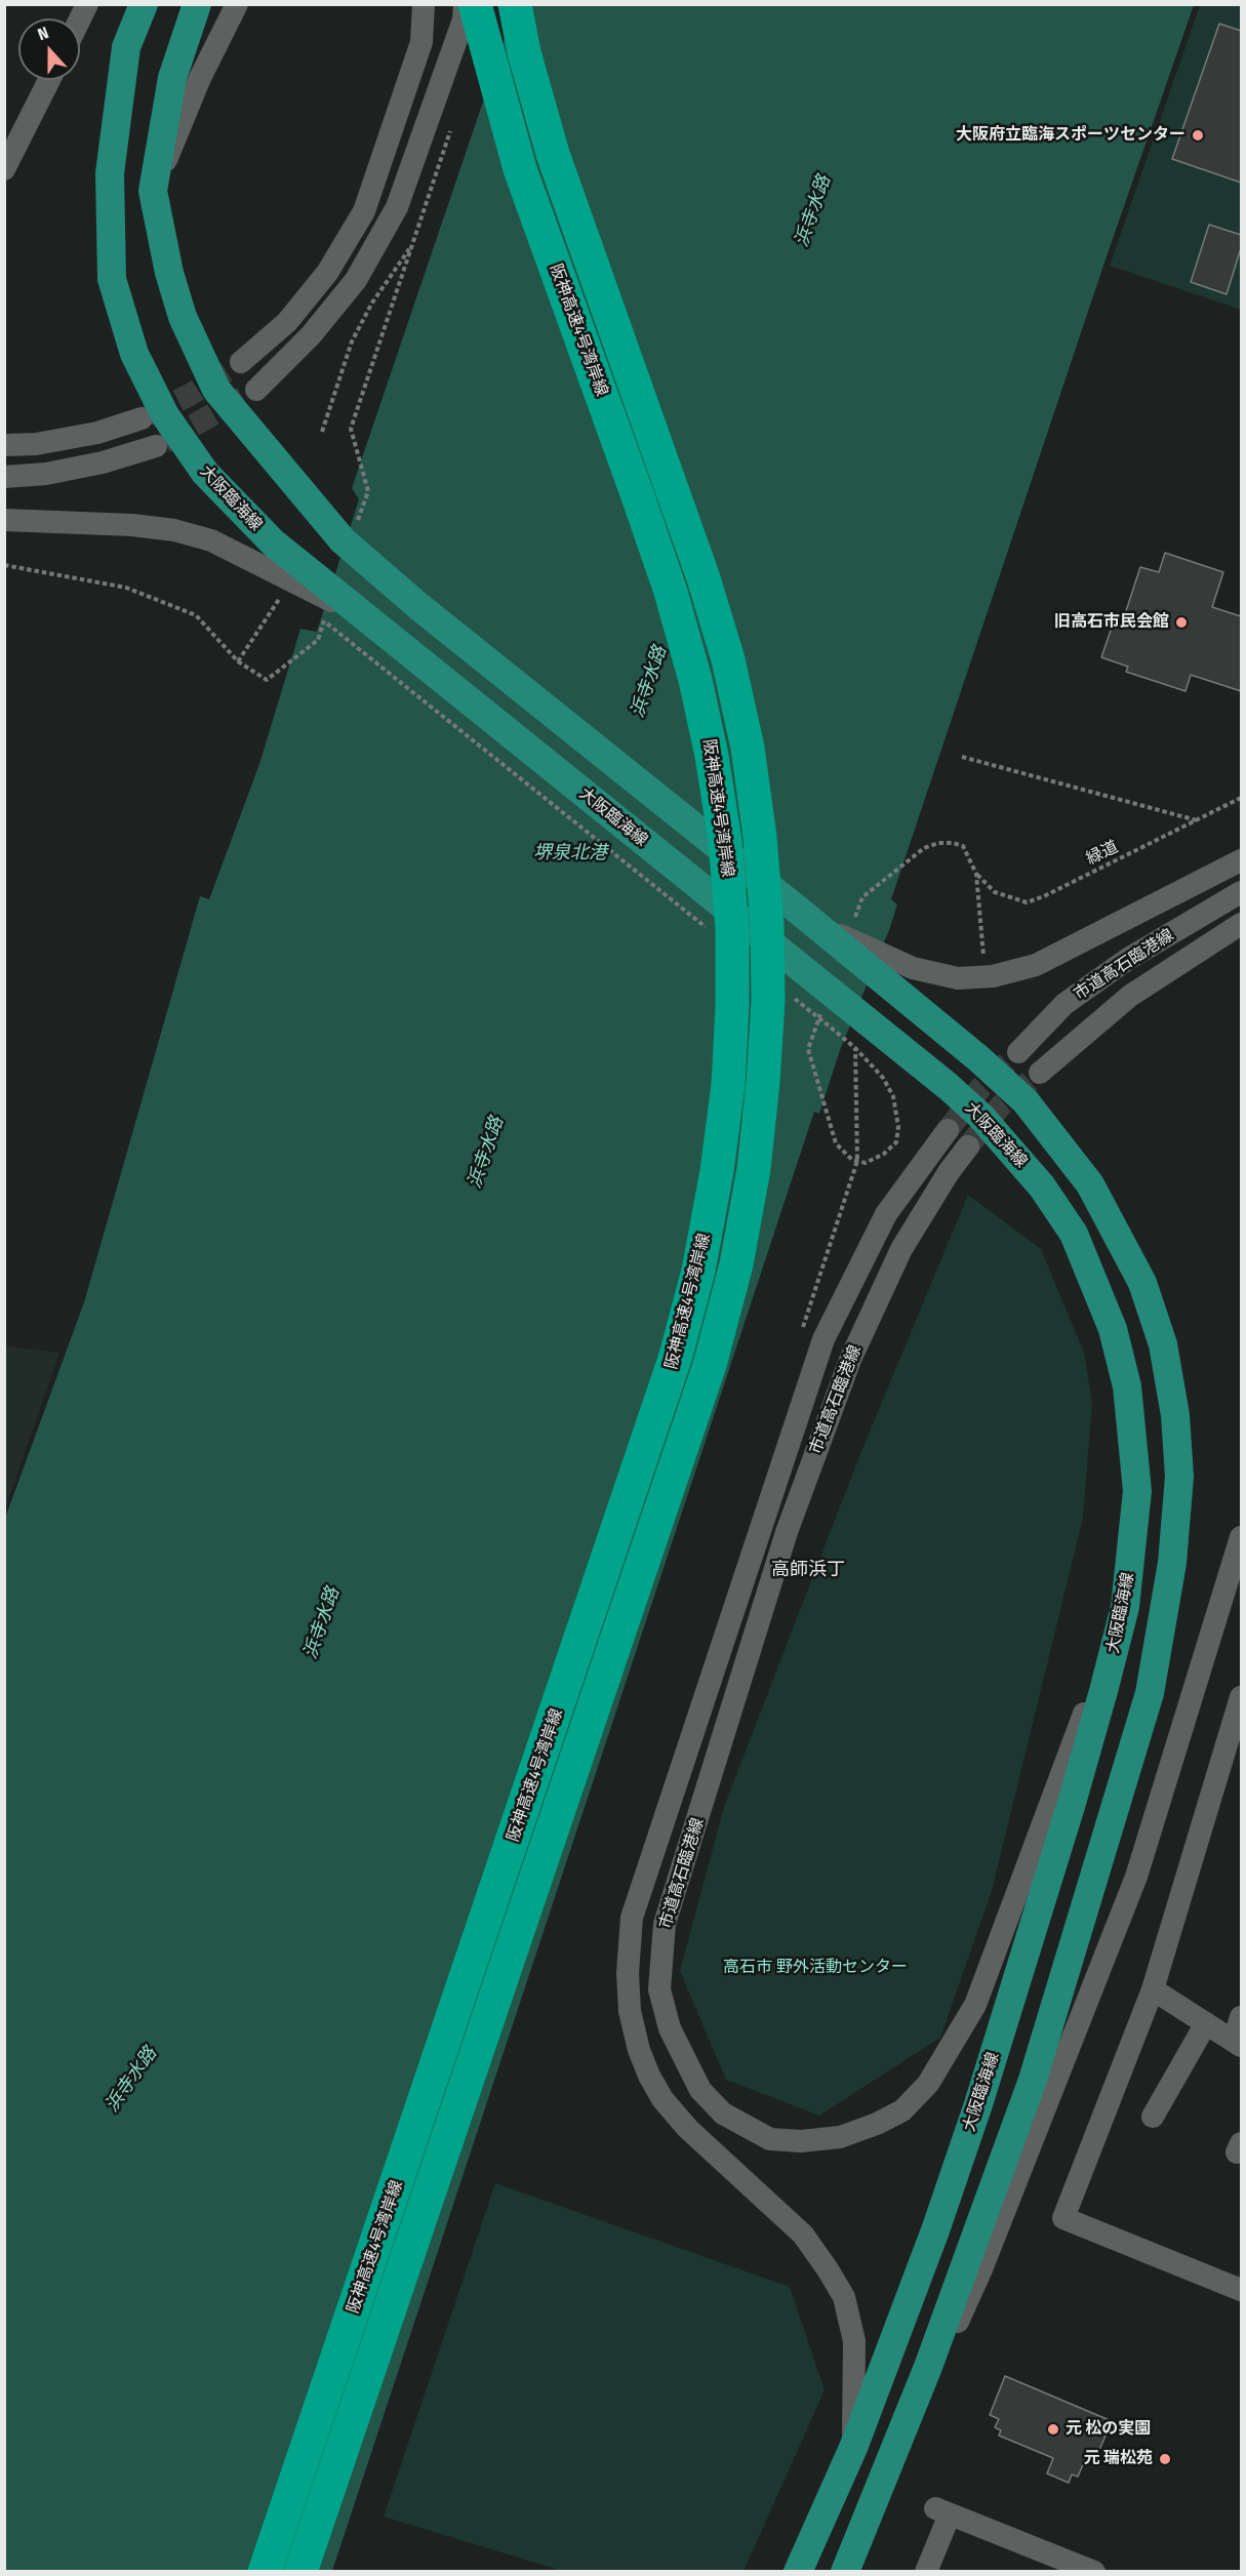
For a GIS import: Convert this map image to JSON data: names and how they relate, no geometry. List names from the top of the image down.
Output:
{
  "streets": {
    "highway": ["阪神高速4号湾岸線"],
    "main road": ["大阪臨海線"],
    "street": ["市道高石臨港線"],
    "path": ["緑道"]
  },
  "crossings": [
    ["大阪臨海線", "市道高石臨港線"]
  ],
  "districts": ["高師浜丁"],
  "water": ["浜寺水路", "堺泉北港"],
  "parks": ["高石市 野外活動センター"],
  "places": [
    "大阪府立臨海スポーツセンター",
    "旧高石市民会館",
    "元 松の実園",
    "元 瑞松苑"
  ],
  "north": "top"
}
